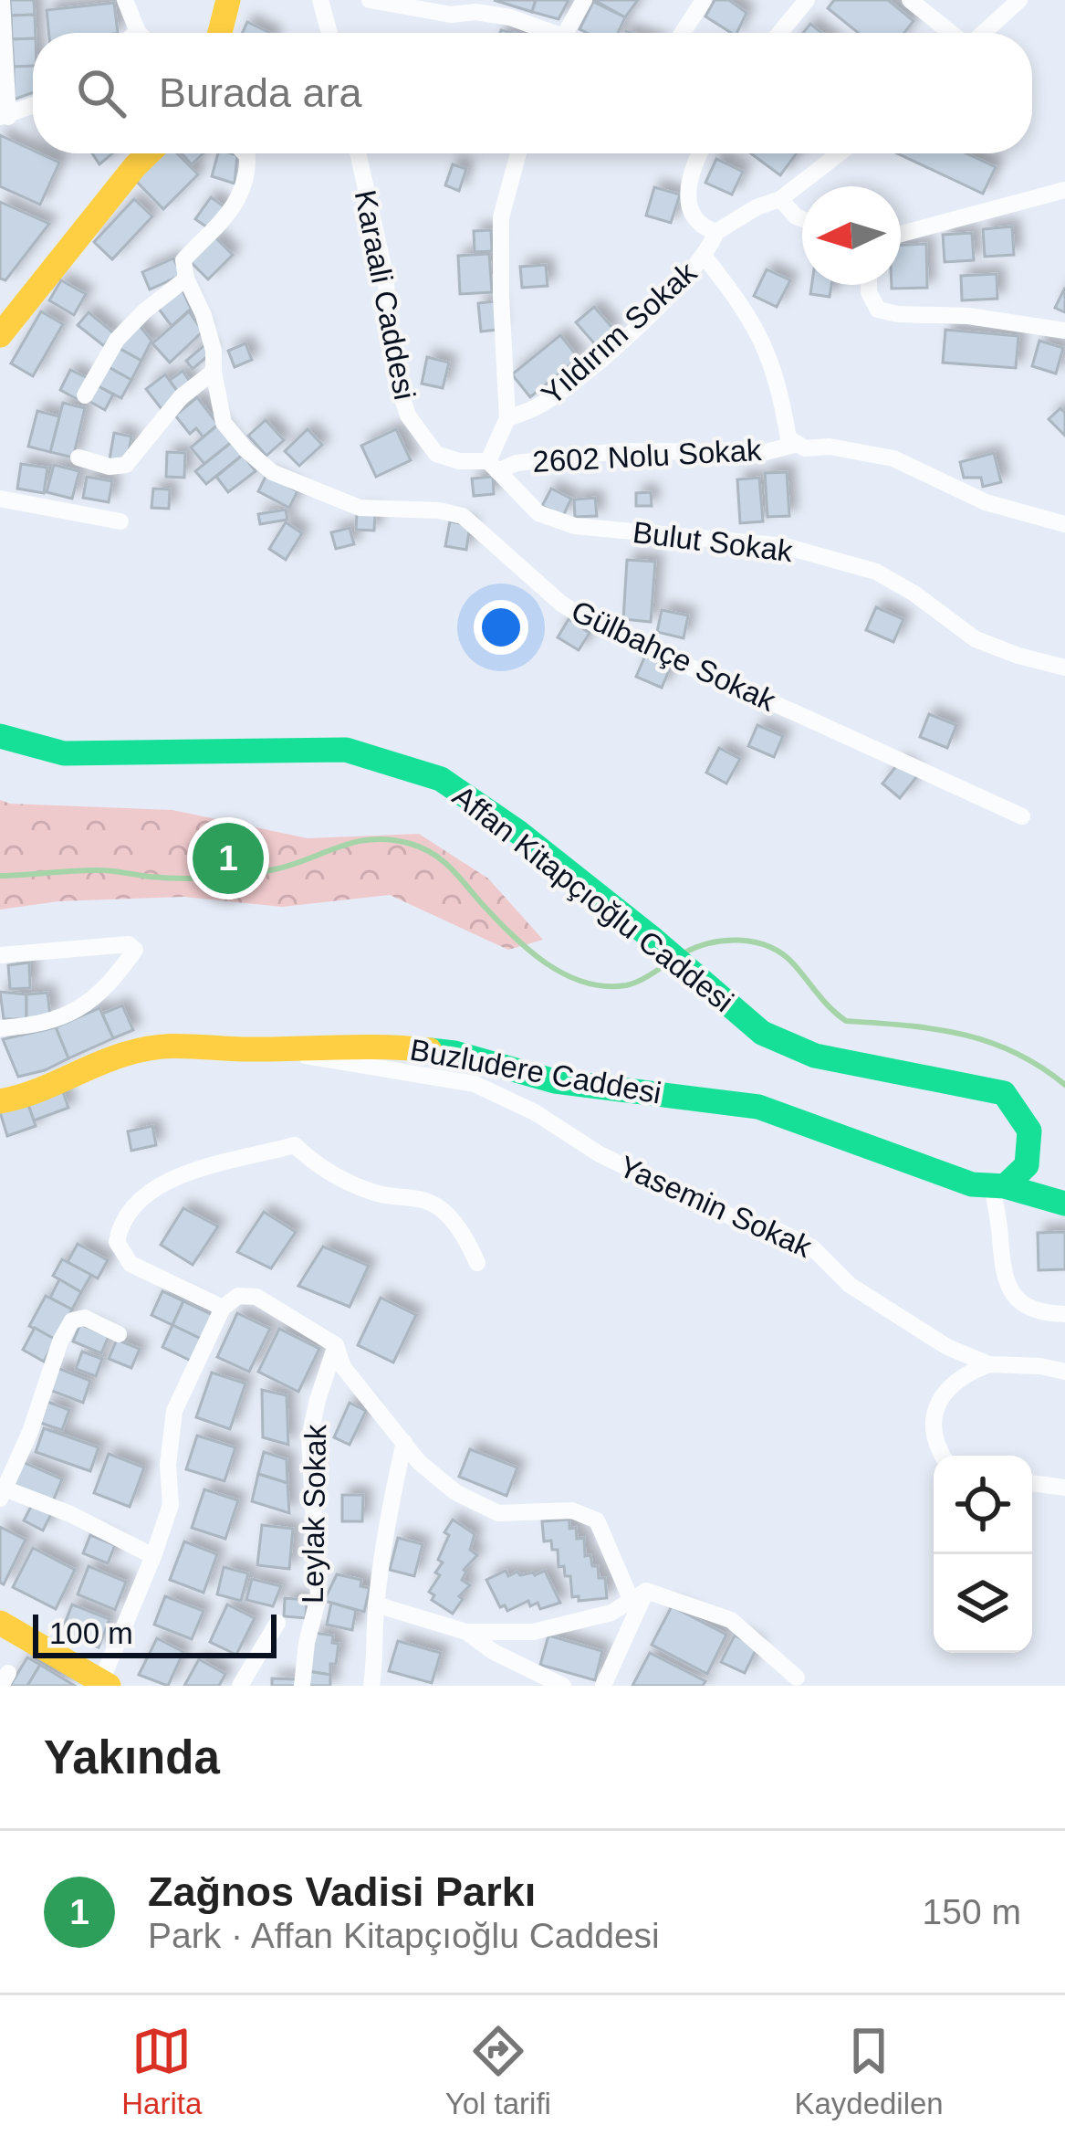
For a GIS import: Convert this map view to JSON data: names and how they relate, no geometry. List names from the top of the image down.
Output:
{
  "streets": {
    "street": [
      "Karaali Caddesi",
      "Yıldırım Sokak",
      "2602 Nolu Sokak",
      "Bulut Sokak",
      "Gülbahçe Sokak",
      "Affan Kitapçıoğlu Caddesi",
      "Buzludere Caddesi",
      "Yasemin Sokak",
      "Leylak Sokak"
    ]
  },
  "crossings": [
    ["Karaali Caddesi", "2602 Nolu Sokak"],
    ["Karaali Caddesi", "Bulut Sokak"],
    ["2602 Nolu Sokak", "Bulut Sokak"],
    ["Affan Kitapçıoğlu Caddesi", "Buzludere Caddesi"],
    ["Buzludere Caddesi", "Yasemin Sokak"]
  ],
  "scale_bar": "100 m",
  "north": "left",
  "page": {
    "search": "Burada ara",
    "pins": "1",
    "scale": "100 m",
    "heading": "Yakında",
    "list": [
      {
        "mark": "1",
        "name": "Zağnos Vadisi Parkı",
        "note": "Park · Affan Kitapçıoğlu Caddesi",
        "value": "150 m"
      }
    ],
    "nav": ["Harita", "Yol tarifi", "Kaydedilen"]
  }
}
